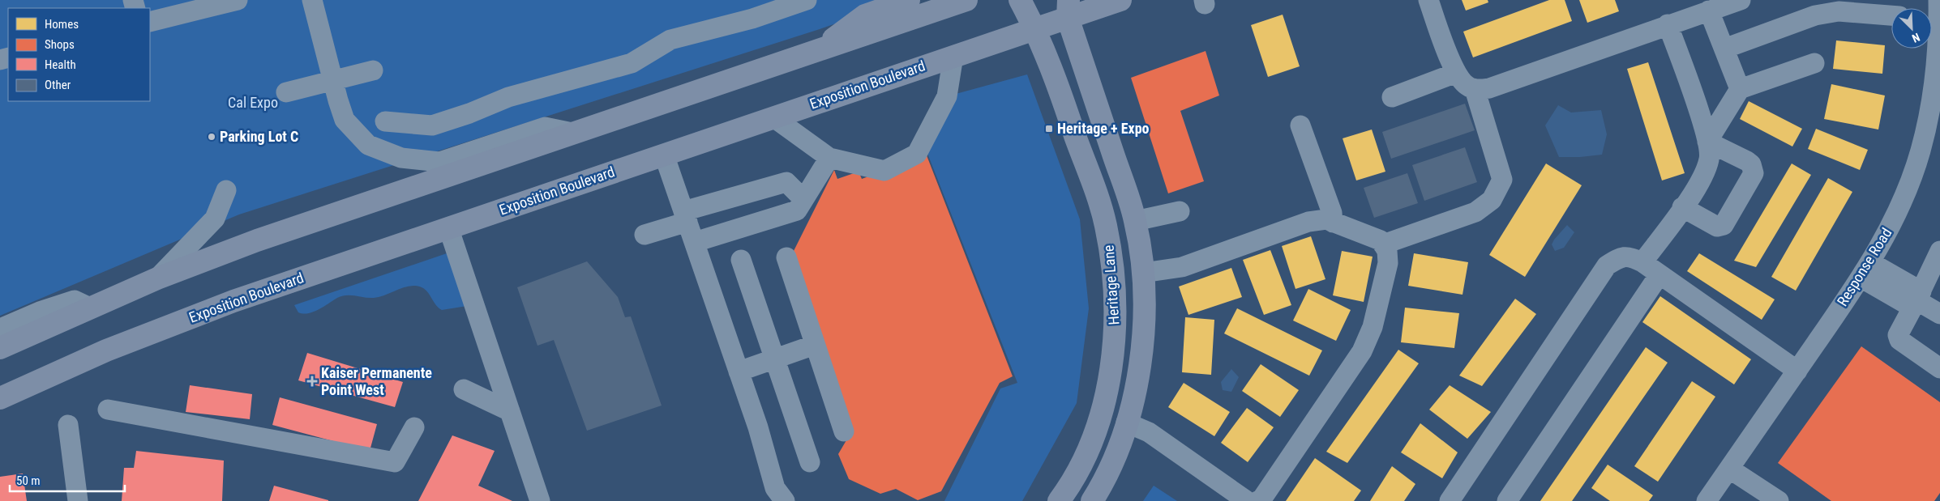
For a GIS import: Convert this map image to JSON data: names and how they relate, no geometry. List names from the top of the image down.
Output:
{
  "streets": {
    "main road": ["Exposition Boulevard", "Heritage Lane"],
    "street": ["Response Road"]
  },
  "crossings": [
    ["Exposition Boulevard", "Heritage Lane"]
  ],
  "parks": ["Cal Expo"],
  "places": {
    "transit": ["Heritage + Expo"],
    "other": ["Parking Lot C"],
    "health": ["Kaiser Permanente Point West"]
  },
  "legend": [
    "Homes",
    "Shops",
    "Health",
    "Other"
  ],
  "scale_bar": "50 m",
  "north": "bottom right"
}
